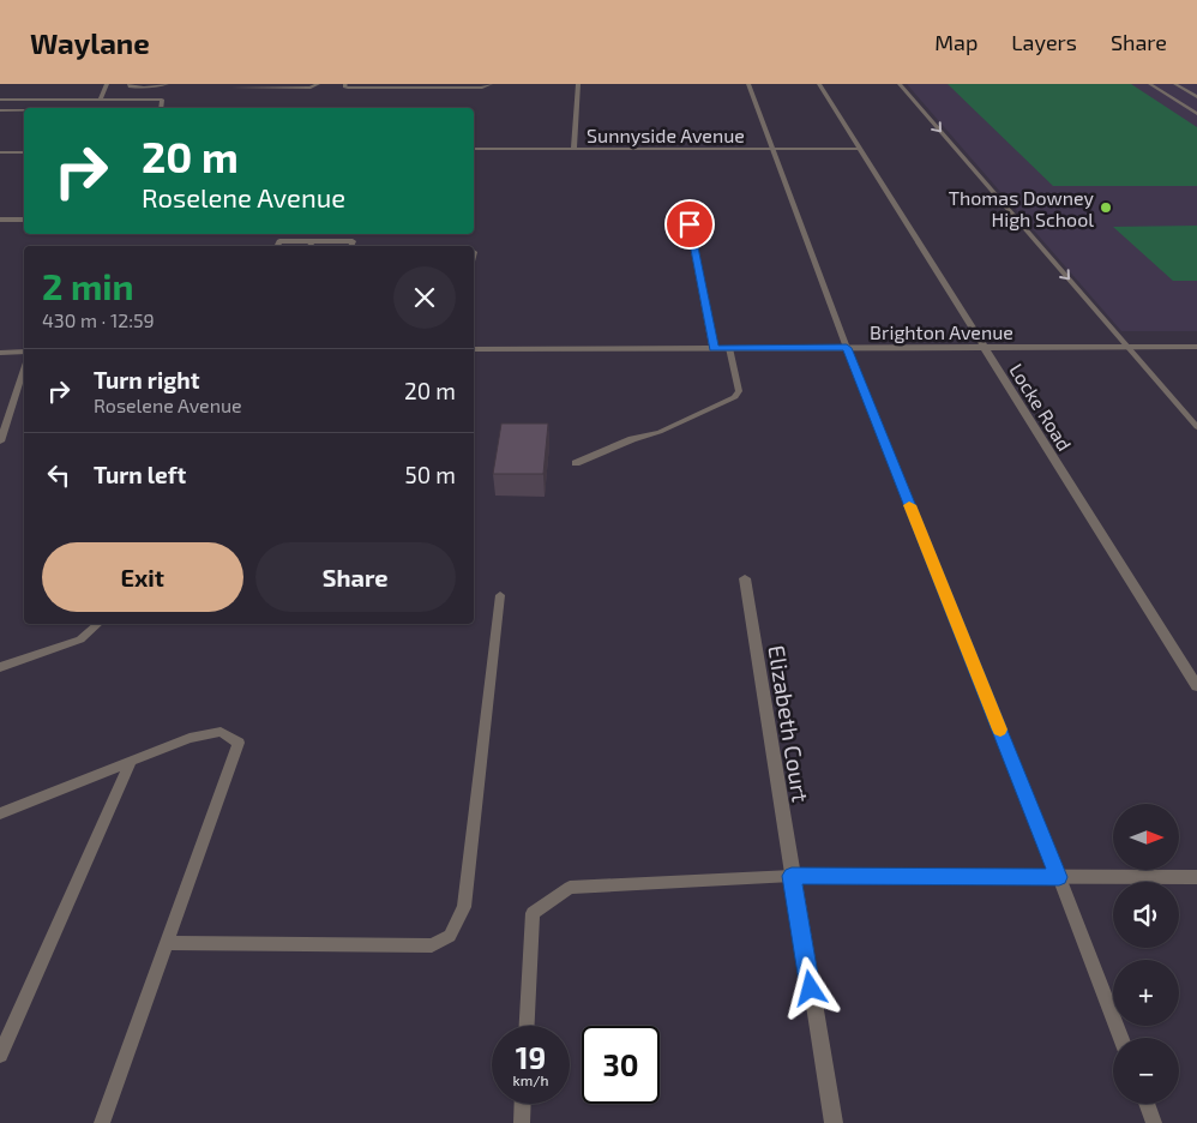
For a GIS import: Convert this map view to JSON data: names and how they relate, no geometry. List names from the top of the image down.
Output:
{
  "streets": {
    "street": [
      "Sunnyside Avenue",
      "Brighton Avenue",
      "Locke Road",
      "Elizabeth Court"
    ]
  },
  "crossings": [
    ["Sunnyside Avenue", "Locke Road"],
    ["Brighton Avenue", "Locke Road"]
  ],
  "places": ["Thomas Downey High School"],
  "north": "right",
  "page": {
    "header": "Waylane",
    "nav": ["Map", "Layers", "Share"],
    "turn": ["20 m", "Roselene Avenue"],
    "heading": ["2 min", "430 m · 12:59"],
    "list": [
      {
        "name": "Turn right",
        "note": "Roselene Avenue",
        "value": "20 m"
      },
      {
        "name": "Turn left",
        "value": "50 m"
      }
    ],
    "buttons": ["Exit", "Share"],
    "map_buttons": ["+", "−"],
    "speed": "19 km/h",
    "limit": "30"
  }
}
